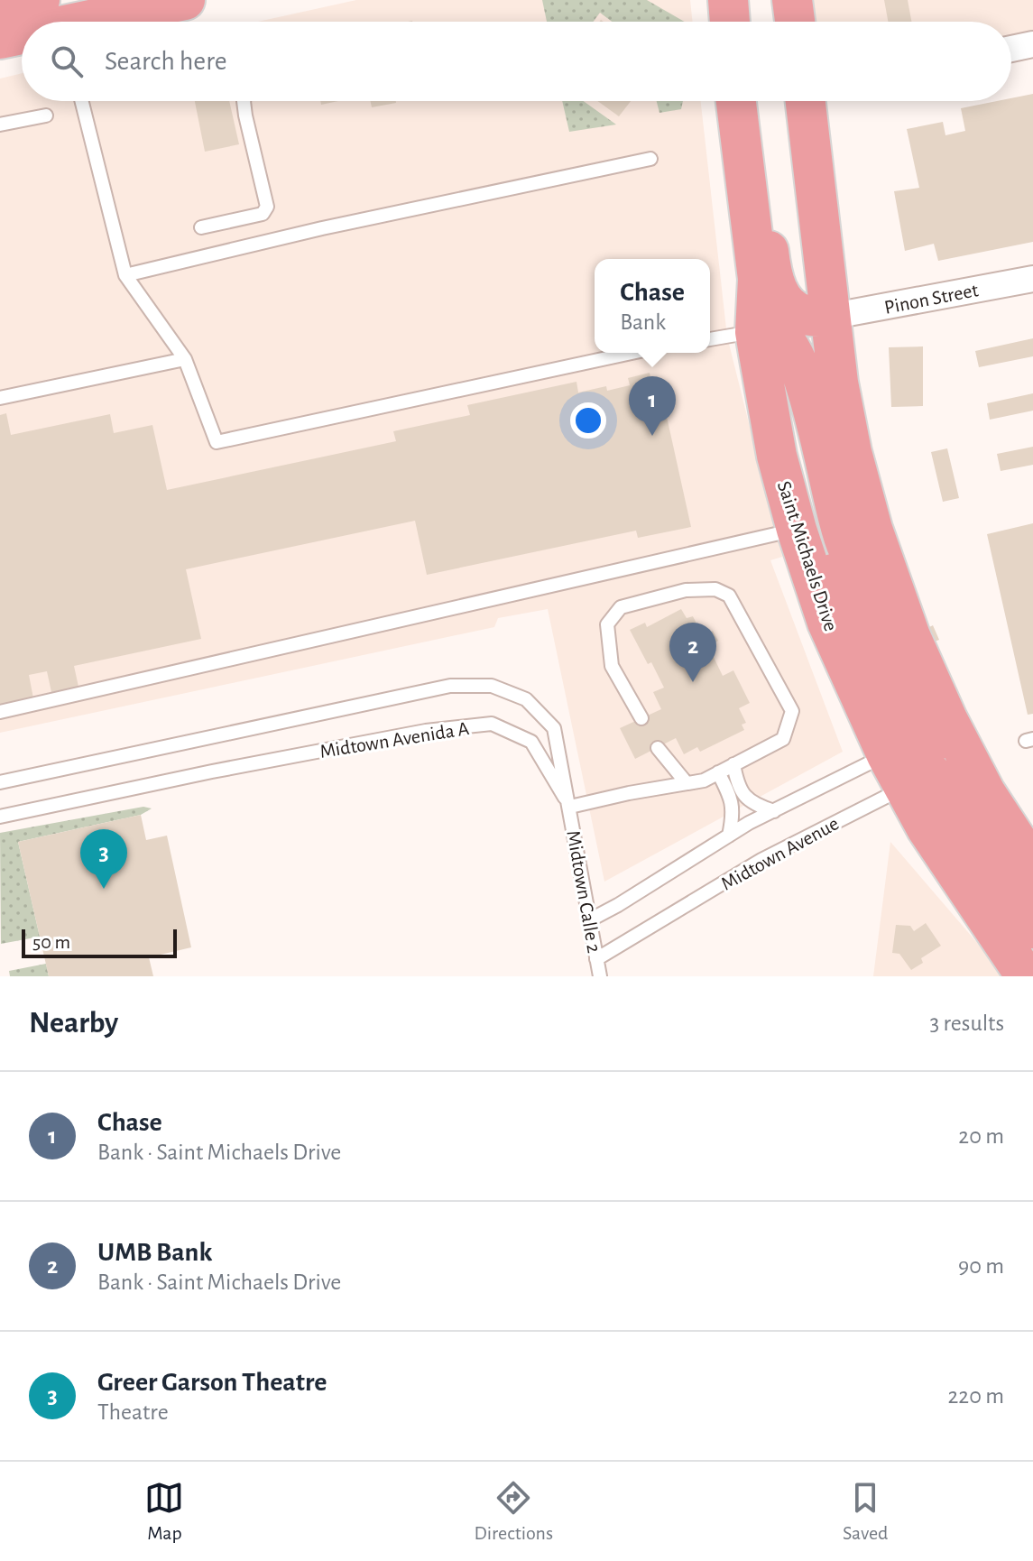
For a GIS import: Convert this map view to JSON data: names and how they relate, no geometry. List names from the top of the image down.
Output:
{
  "streets": {
    "main road": ["Saint Michaels Drive"],
    "street": ["Pinon Street"],
    "lane": ["Midtown Avenida A", "Midtown Avenue", "Midtown Calle 2"]
  },
  "crossings": [
    ["Pinon Street", "Saint Michaels Drive"],
    ["Saint Michaels Drive", "Midtown Avenue"],
    ["Midtown Avenida A", "Midtown Calle 2"],
    ["Midtown Avenue", "Midtown Calle 2"]
  ],
  "scale_bar": "50 m",
  "page": {
    "search": "Search here",
    "popup": ["Chase", "Bank"],
    "pins": ["1", "2", "3"],
    "scale": "50 m",
    "heading": ["Nearby", "3 results"],
    "list": [
      {
        "mark": "1",
        "name": "Chase",
        "note": "Bank · Saint Michaels Drive",
        "value": "20 m"
      },
      {
        "mark": "2",
        "name": "UMB Bank",
        "note": "Bank · Saint Michaels Drive",
        "value": "90 m"
      },
      {
        "mark": "3",
        "name": "Greer Garson Theatre",
        "note": "Theatre",
        "value": "220 m"
      }
    ],
    "nav": ["Map", "Directions", "Saved"]
  }
}
